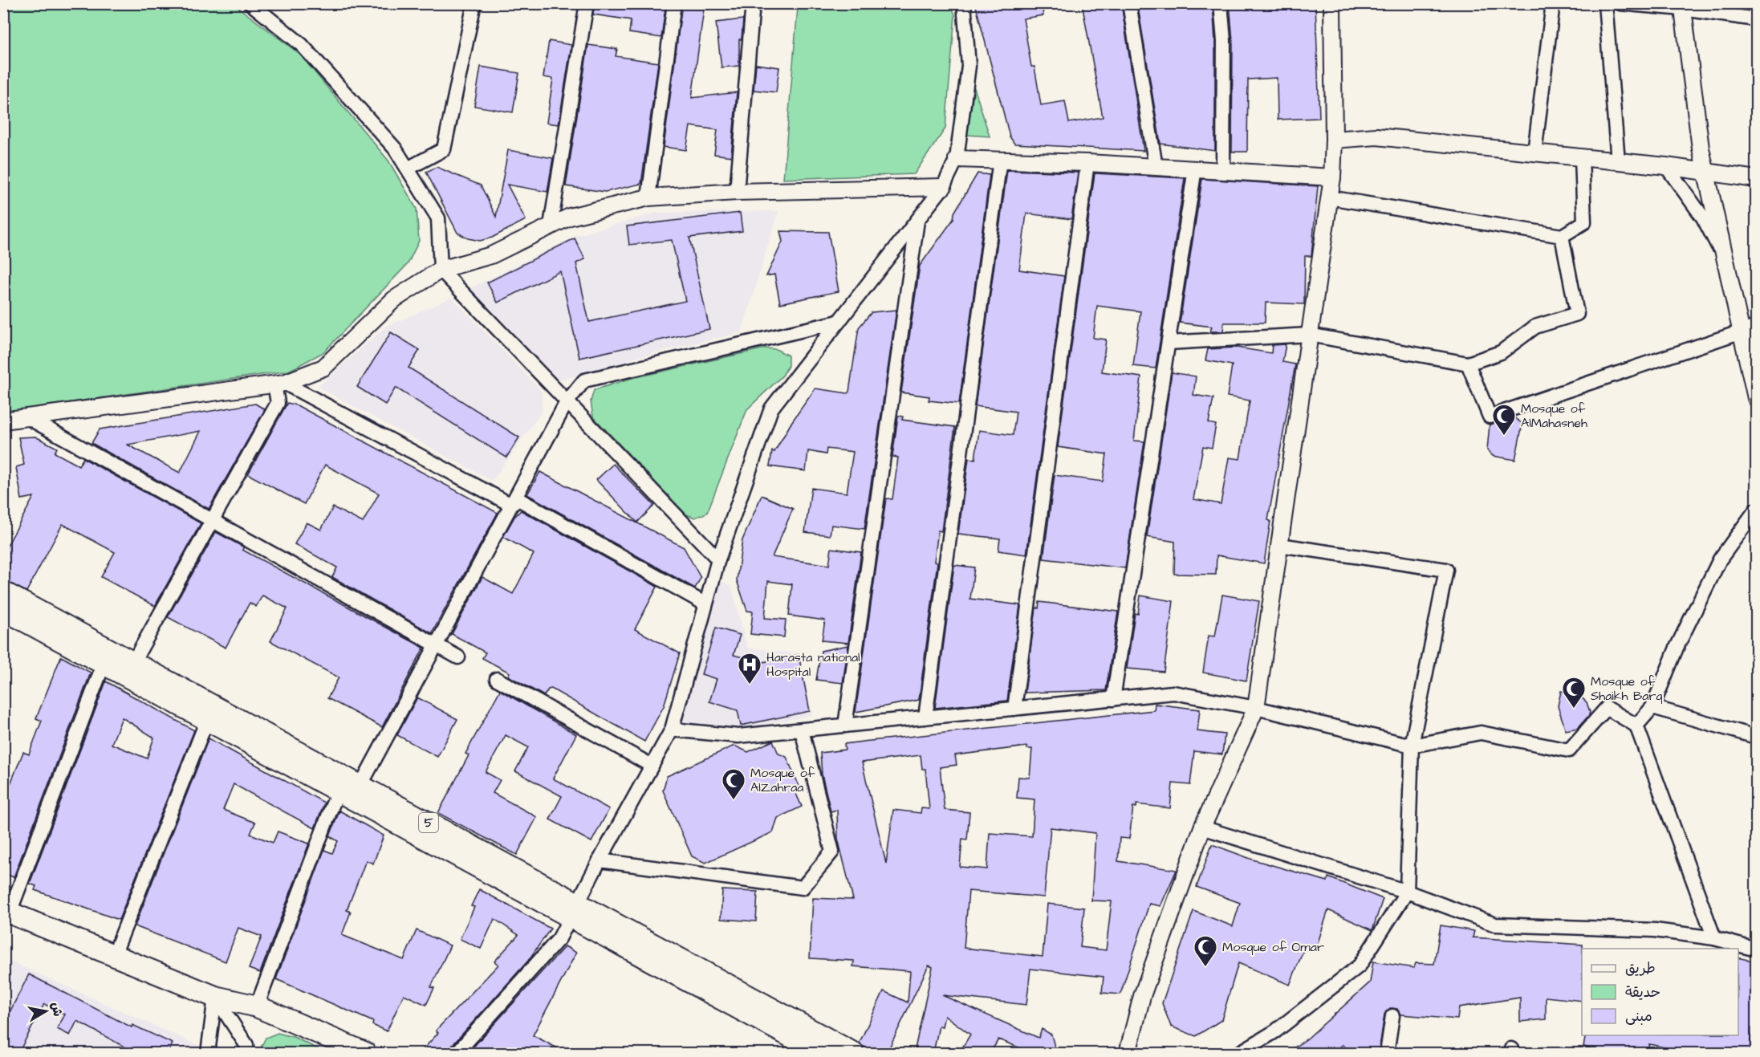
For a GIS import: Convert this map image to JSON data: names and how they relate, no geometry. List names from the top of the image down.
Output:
{
  "streets": {
    "main road": ["5"]
  },
  "places": {
    "mosque": [
      "Mosque of AlMahasneh",
      "Mosque of Shaikh Barq",
      "Mosque of AlZahraa",
      "Mosque of Omar"
    ],
    "hospital": ["Harasta national Hospital"]
  },
  "legend": ["طريق", "حديقة", "مبنى"],
  "north": "right"
}
